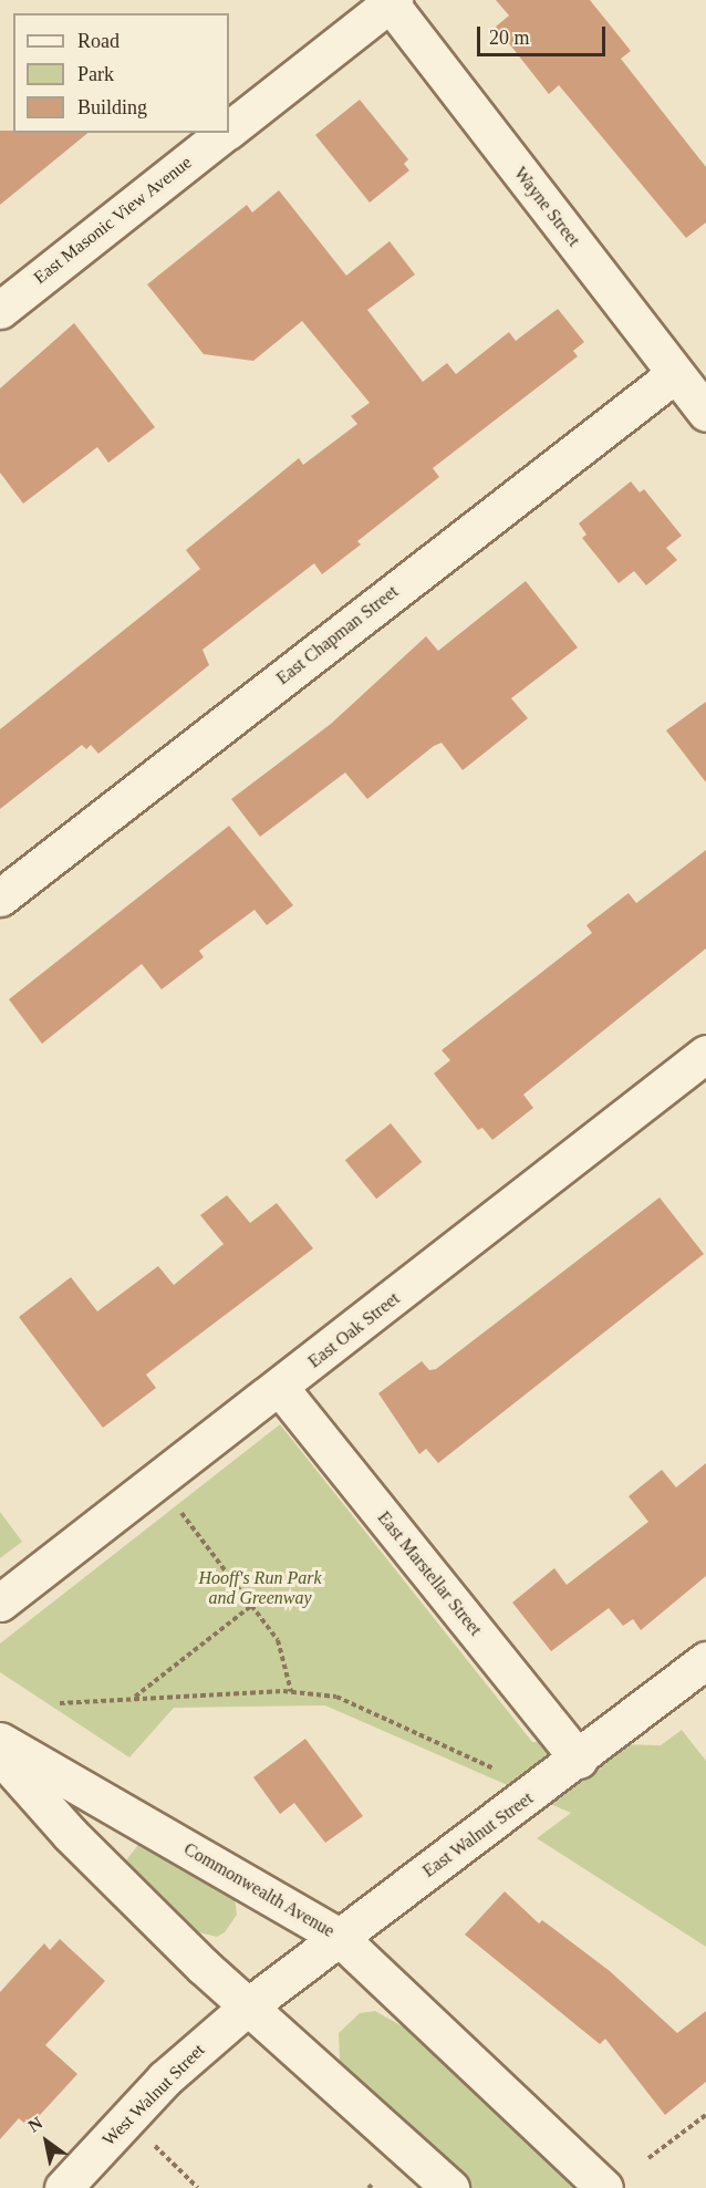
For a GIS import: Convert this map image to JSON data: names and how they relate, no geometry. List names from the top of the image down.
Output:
{
  "streets": {
    "street": [
      "Wayne Street",
      "East Masonic View Avenue",
      "East Chapman Street",
      "East Oak Street",
      "East Marstellar Street",
      "East Walnut Street",
      "Commonwealth Avenue",
      "West Walnut Street"
    ]
  },
  "crossings": [
    ["Wayne Street", "East Masonic View Avenue"],
    ["Wayne Street", "East Chapman Street"],
    ["East Oak Street", "East Marstellar Street"],
    ["East Marstellar Street", "East Walnut Street"],
    ["East Walnut Street", "Commonwealth Avenue"],
    ["East Walnut Street", "West Walnut Street"]
  ],
  "parks": ["Hooff's Run Park and Greenway"],
  "legend": ["Road", "Park", "Building"],
  "scale_bar": "20 m",
  "north": "top left"
}
